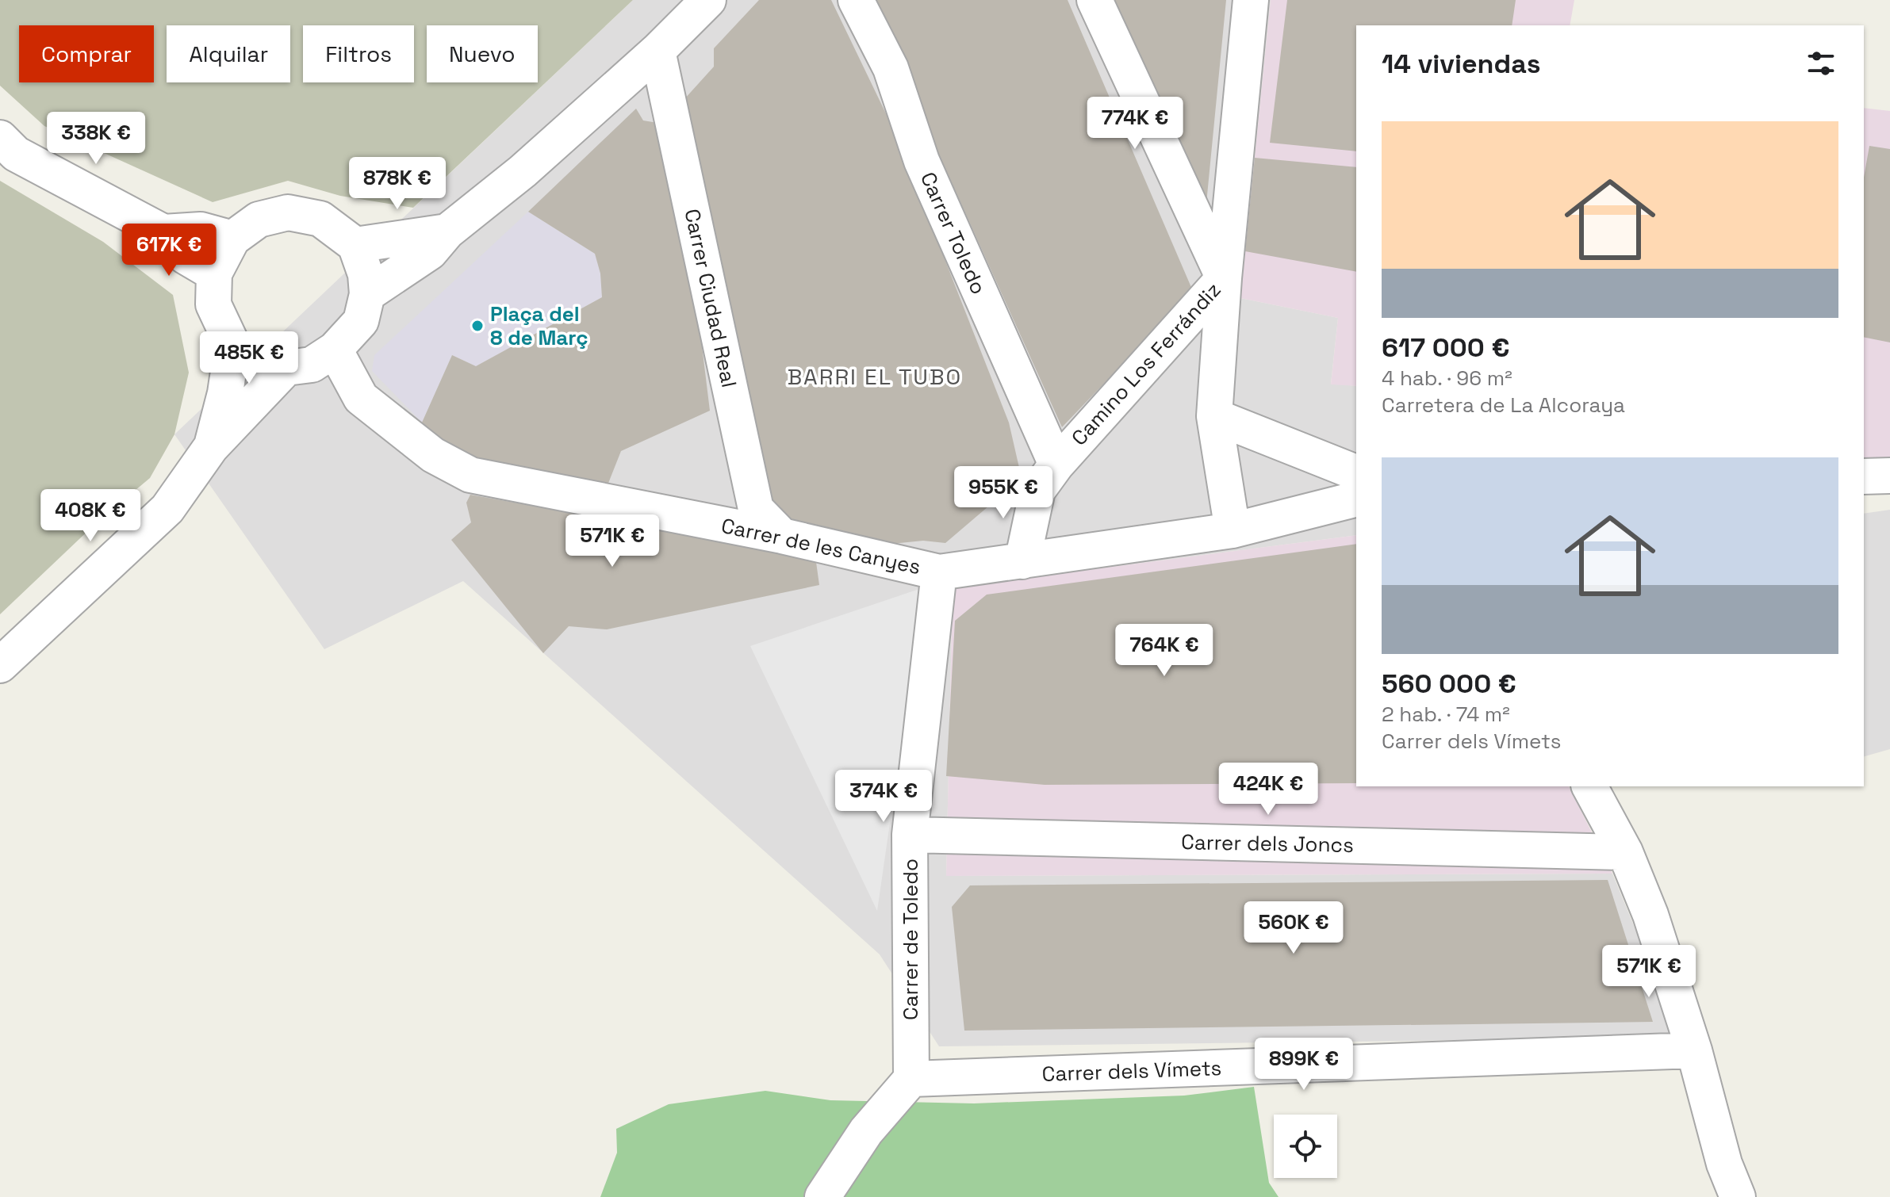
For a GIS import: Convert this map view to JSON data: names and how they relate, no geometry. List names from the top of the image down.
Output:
{
  "streets": {
    "street": [
      "Carrer Toledo",
      "Carrer Ciudad Real",
      "Camino Los Ferrándiz",
      "Carrer de les Canyes",
      "Carrer dels Joncs",
      "Carrer de Toledo",
      "Carrer dels Vímets"
    ]
  },
  "crossings": [
    ["Carrer Toledo", "Camino Los Ferrándiz"],
    ["Carrer Ciudad Real", "Carrer de les Canyes"],
    ["Carrer de les Canyes", "Carrer de Toledo"],
    ["Carrer dels Joncs", "Carrer de Toledo"],
    ["Carrer de Toledo", "Carrer dels Vímets"]
  ],
  "districts": ["BARRI EL TUBO"],
  "places": ["Plaça del 8 de Març"],
  "page": {
    "chip": [
      "Comprar",
      "Alquilar",
      "Filtros",
      "Nuevo"
    ],
    "heading": "14 viviendas",
    "price": [
      "774K €",
      "338K €",
      "878K €",
      "617K €",
      "485K €",
      "955K €",
      "408K €",
      "571K €",
      "764K €",
      "424K €",
      "374K €",
      "560K €",
      "571K €",
      "899K €"
    ],
    "list": [
      {
        "name": "617 000 €",
        "note": "4 hab. · 96 m² · Carretera de La Alcoraya"
      },
      {
        "name": "560 000 €",
        "note": "2 hab. · 74 m² · Carrer dels Vímets"
      }
    ]
  }
}
